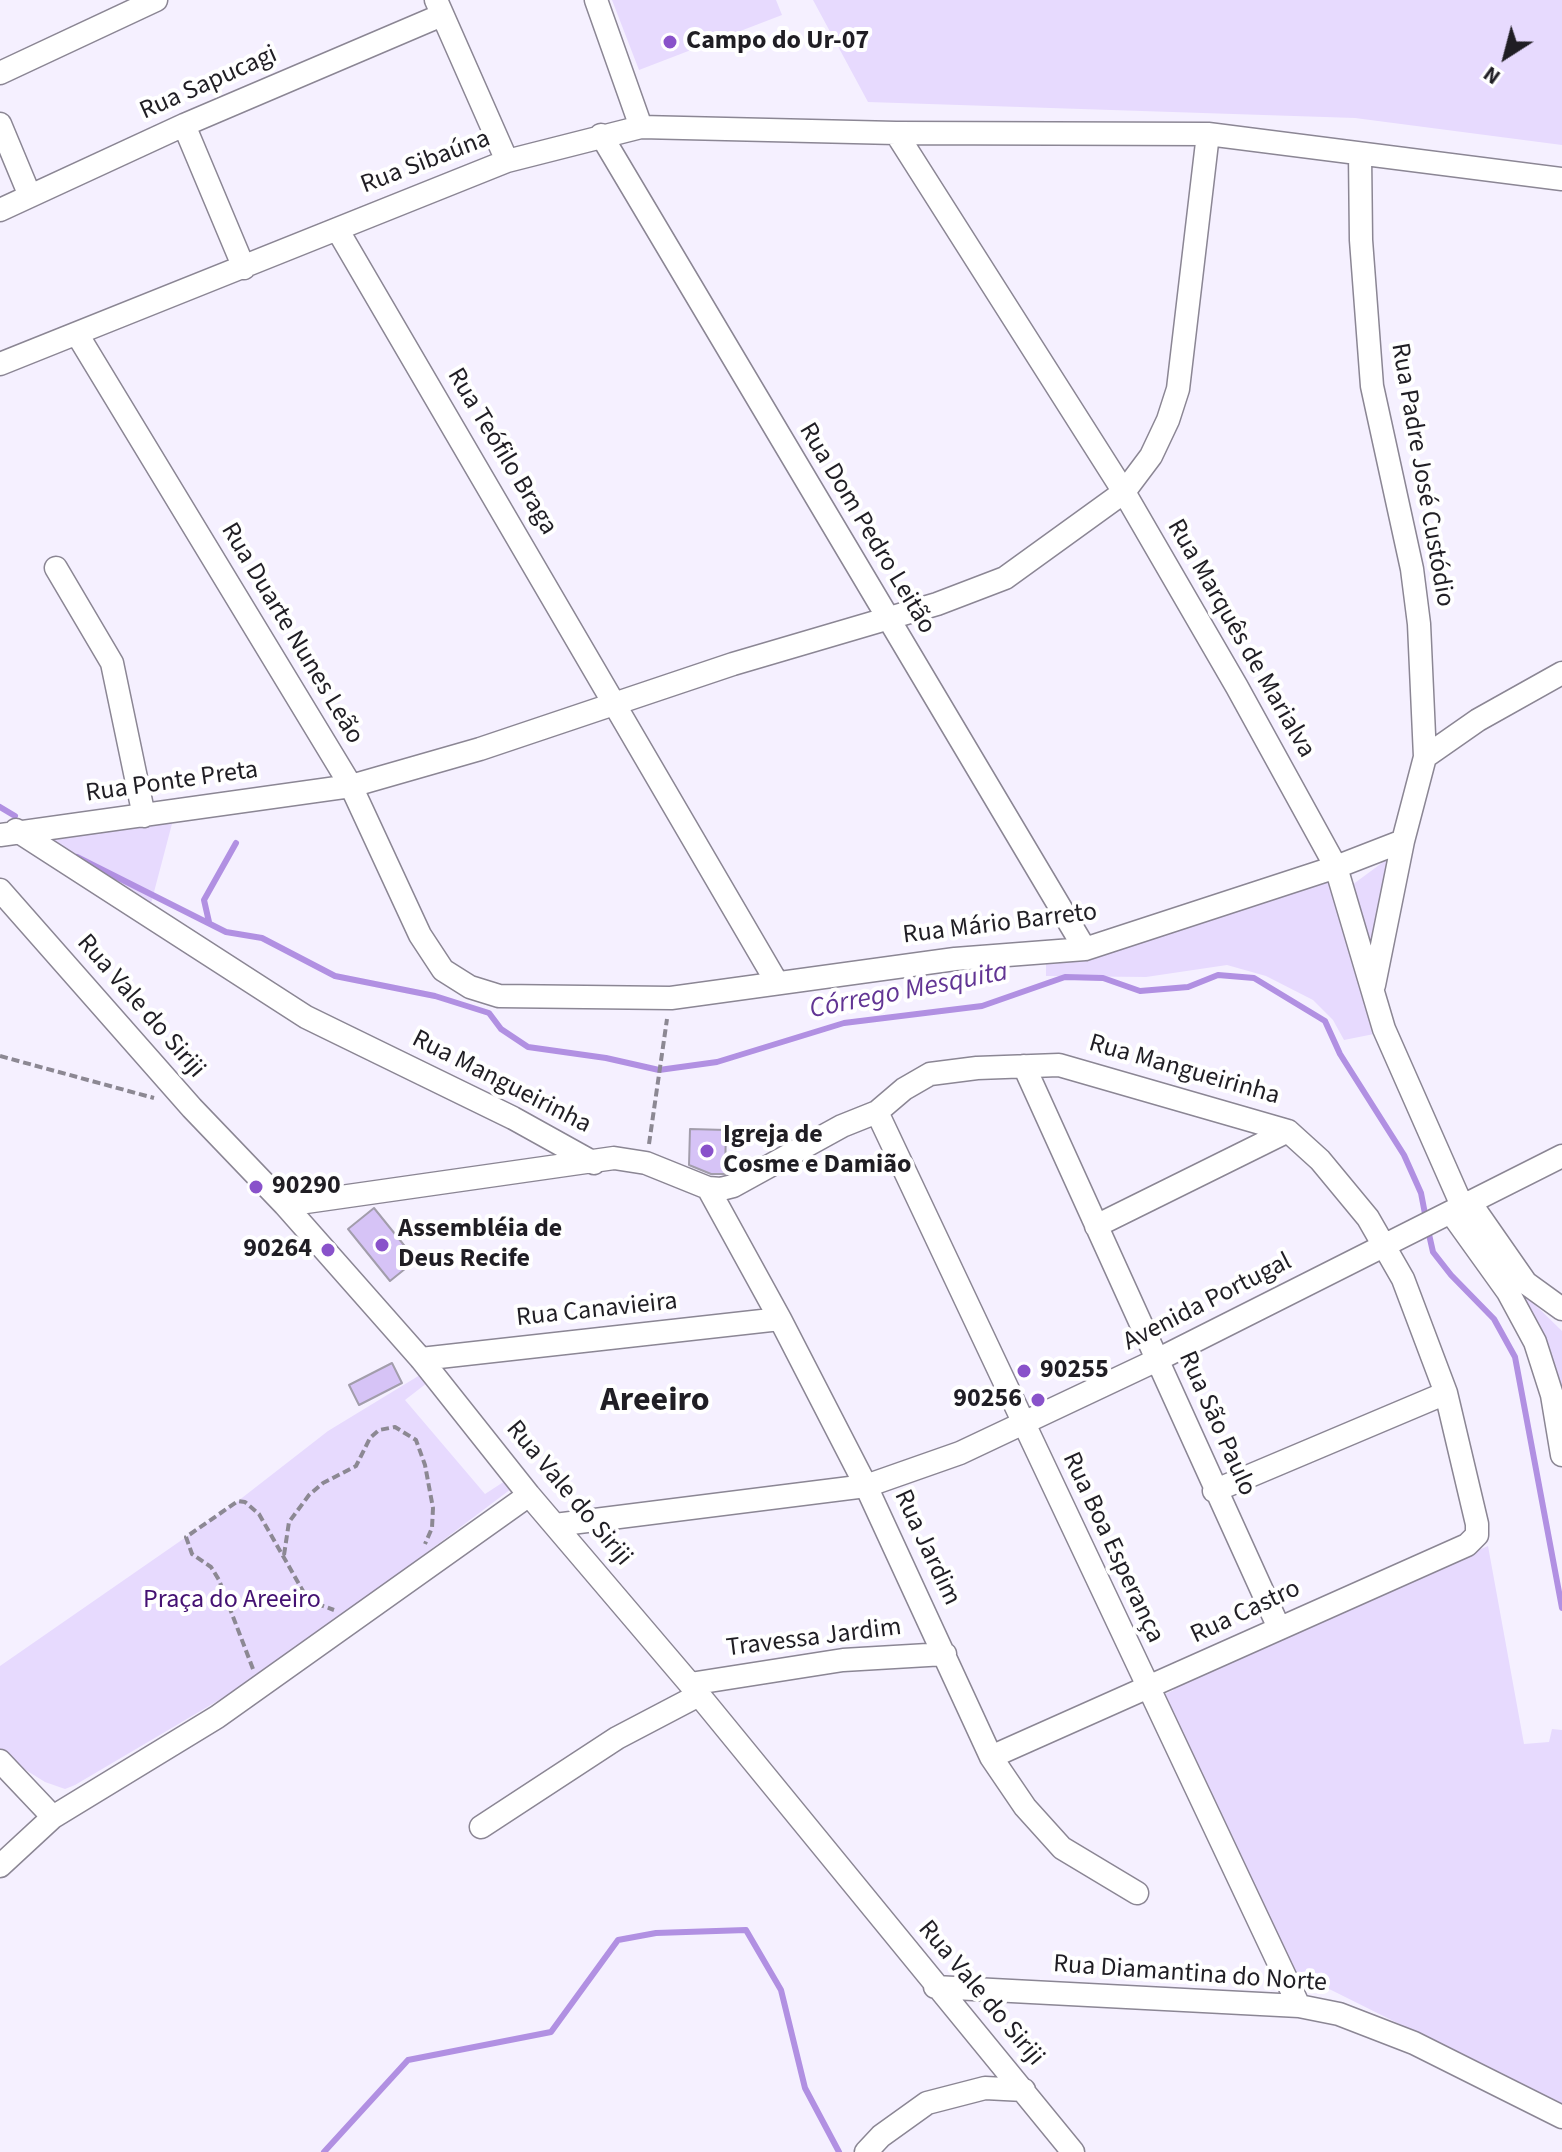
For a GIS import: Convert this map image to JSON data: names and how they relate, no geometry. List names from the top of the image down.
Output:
{
  "streets": {
    "street": [
      "Rua Sapucagi",
      "Rua Sibaúna",
      "Rua Teófilo Braga",
      "Rua Padre José Custódio",
      "Rua Dom Pedro Leitão",
      "Rua Duarte Nunes Leão",
      "Rua Marquês de Marialva",
      "Rua Ponte Preta",
      "Rua Mário Barreto",
      "Rua Vale do Siriji",
      "Rua Mangueirinha",
      "Avenida Portugal",
      "Rua Canavieira",
      "Rua São Paulo",
      "Rua Jardim",
      "Rua Boa Esperança",
      "Rua Castro",
      "Travessa Jardim",
      "Rua Diamantina do Norte"
    ]
  },
  "crossings": [
    ["Rua Sibaúna", "Rua Teófilo Braga"],
    ["Rua Sibaúna", "Rua Padre José Custódio"],
    ["Rua Sibaúna", "Rua Dom Pedro Leitão"],
    ["Rua Sibaúna", "Rua Duarte Nunes Leão"],
    ["Rua Sibaúna", "Rua Marquês de Marialva"],
    ["Rua Teófilo Braga", "Rua Mário Barreto"],
    ["Rua Dom Pedro Leitão", "Rua Mário Barreto"],
    ["Rua Duarte Nunes Leão", "Rua Ponte Preta"],
    ["Rua Duarte Nunes Leão", "Rua Mário Barreto"],
    ["Rua Marquês de Marialva", "Rua Mário Barreto"],
    ["Rua Marquês de Marialva", "Avenida Portugal"],
    ["Rua Ponte Preta", "Rua Mangueirinha"],
    ["Rua Vale do Siriji", "Avenida Portugal"],
    ["Rua Vale do Siriji", "Rua Canavieira"],
    ["Rua Vale do Siriji", "Travessa Jardim"],
    ["Rua Vale do Siriji", "Rua Diamantina do Norte"],
    ["Rua Mangueirinha", "Avenida Portugal"],
    ["Rua Mangueirinha", "Rua São Paulo"],
    ["Rua Mangueirinha", "Rua Jardim"],
    ["Rua Mangueirinha", "Rua Boa Esperança"],
    ["Rua Mangueirinha", "Rua Castro"],
    ["Avenida Portugal", "Rua São Paulo"],
    ["Avenida Portugal", "Rua Jardim"],
    ["Avenida Portugal", "Rua Boa Esperança"],
    ["Rua Canavieira", "Rua Jardim"],
    ["Rua São Paulo", "Rua Castro"],
    ["Rua Jardim", "Rua Castro"],
    ["Rua Jardim", "Travessa Jardim"],
    ["Rua Boa Esperança", "Rua Castro"],
    ["Rua Boa Esperança", "Rua Diamantina do Norte"]
  ],
  "districts": ["Areeiro"],
  "water": ["Córrego Mesquita"],
  "parks": ["Praça do Areeiro"],
  "places": [
    "Campo do Ur-07",
    "Igreja de Cosme e Damião",
    "90290",
    "Assembléia de Deus Recife",
    "90264",
    "90255",
    "90256"
  ],
  "north": "bottom left"
}
